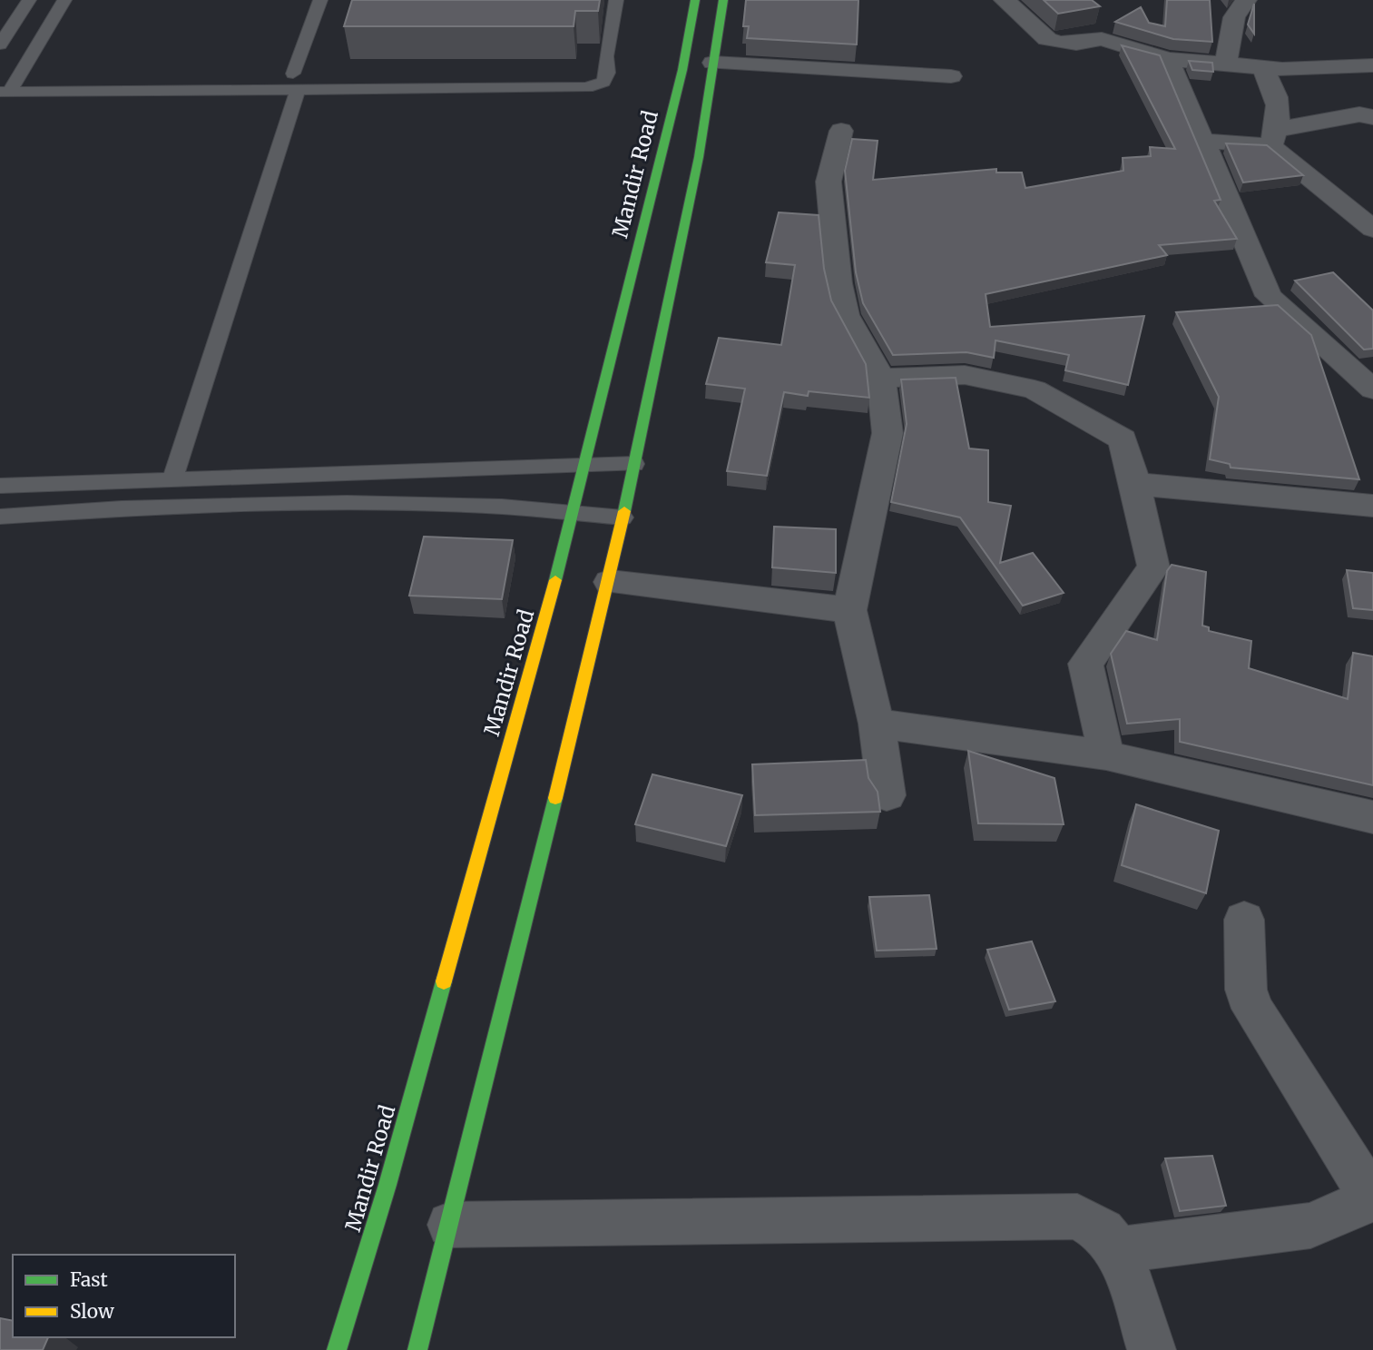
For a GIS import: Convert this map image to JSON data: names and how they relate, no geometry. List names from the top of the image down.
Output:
{
  "streets": {
    "street": ["Mandir Road"]
  },
  "legend": ["Fast", "Slow"]
}
